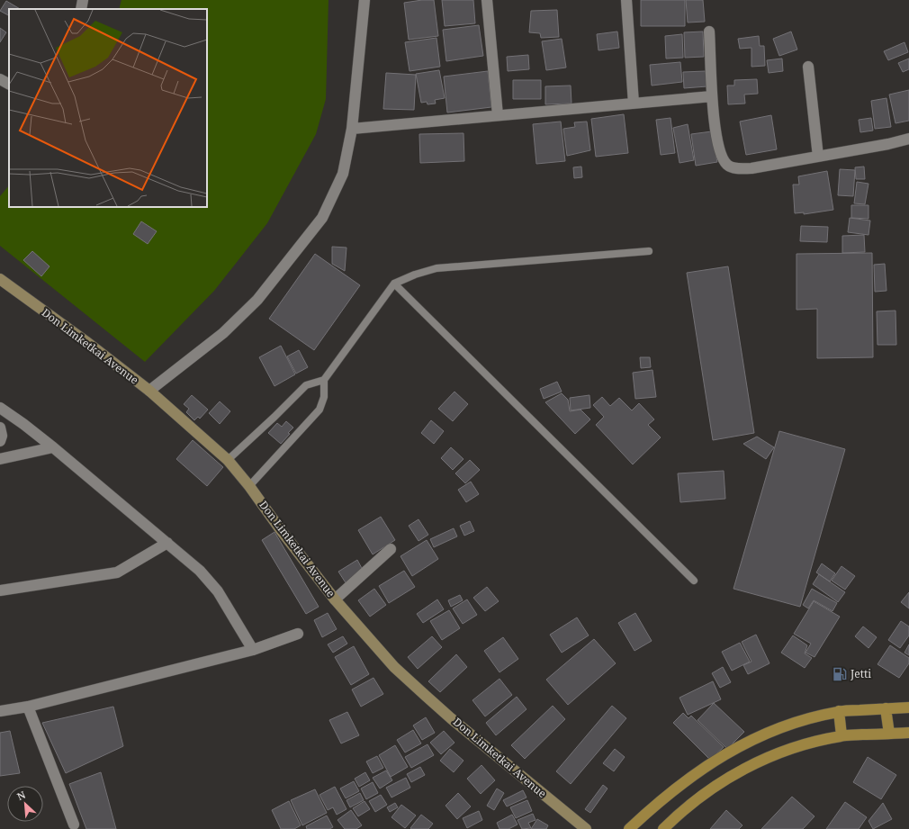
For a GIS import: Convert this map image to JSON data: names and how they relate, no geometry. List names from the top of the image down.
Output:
{
  "streets": {
    "street": ["Don Limketkai Avenue"]
  },
  "places": {
    "fuel station": ["Jetti"]
  },
  "north": "top left"
}
